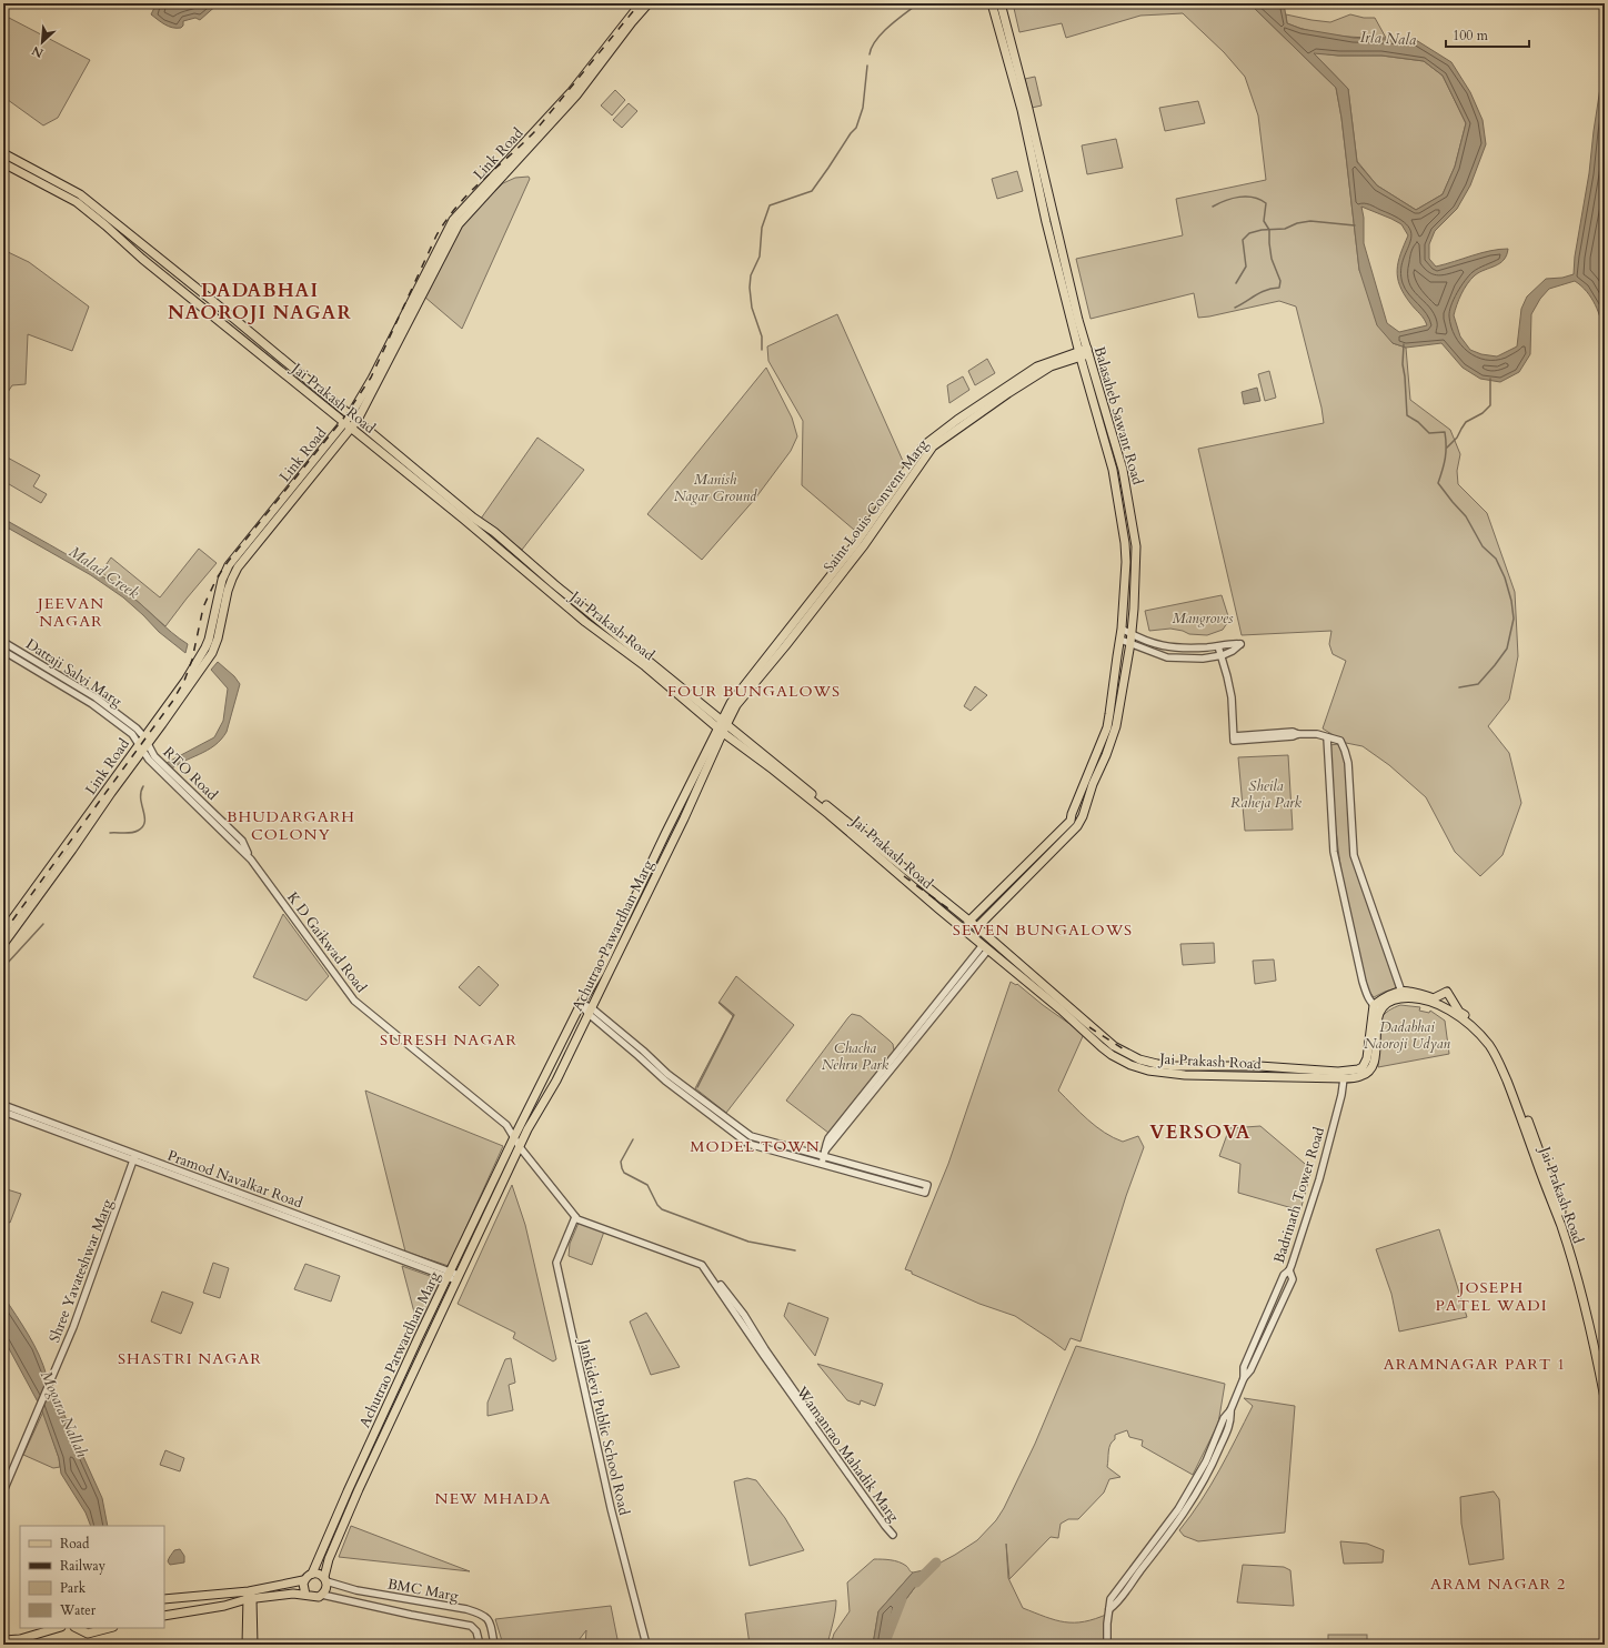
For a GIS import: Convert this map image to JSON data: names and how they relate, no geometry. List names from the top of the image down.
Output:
{
  "streets": {
    "main road": [
      "Link Road",
      "Jai Prakash Road",
      "Balasaheb Sawant Road",
      "Saint Louis Convent Marg",
      "Achutrao Pawardhan Marg",
      "Achutrao Patwardhan Marg"
    ],
    "street": [
      "Dattaji Salvi Marg",
      "RTO Road",
      "K D Gaikwad Road",
      "Pramod Navalkar Road",
      "Badrinath Tower Road",
      "Shree Yavateshwar Marg",
      "Jankidevi Public School Road",
      "Wamanrao Mahadik Marg",
      "BMC Marg"
    ]
  },
  "crossings": [
    ["Link Road", "Jai Prakash Road"],
    ["Link Road", "Dattaji Salvi Marg"],
    ["Link Road", "RTO Road"],
    ["Jai Prakash Road", "Balasaheb Sawant Road"],
    ["Jai Prakash Road", "Saint Louis Convent Marg"],
    ["Jai Prakash Road", "Achutrao Pawardhan Marg"],
    ["Jai Prakash Road", "Badrinath Tower Road"],
    ["Balasaheb Sawant Road", "Saint Louis Convent Marg"],
    ["Saint Louis Convent Marg", "Achutrao Pawardhan Marg"],
    ["Dattaji Salvi Marg", "RTO Road"],
    ["RTO Road", "K D Gaikwad Road"],
    ["Achutrao Pawardhan Marg", "K D Gaikwad Road"],
    ["Achutrao Pawardhan Marg", "Achutrao Patwardhan Marg"],
    ["Achutrao Pawardhan Marg", "Wamanrao Mahadik Marg"],
    ["K D Gaikwad Road", "Achutrao Patwardhan Marg"],
    ["K D Gaikwad Road", "Wamanrao Mahadik Marg"],
    ["Pramod Navalkar Road", "Shree Yavateshwar Marg"],
    ["Pramod Navalkar Road", "Achutrao Patwardhan Marg"],
    ["Achutrao Patwardhan Marg", "Wamanrao Mahadik Marg"],
    ["Achutrao Patwardhan Marg", "BMC Marg"],
    ["Jankidevi Public School Road", "Wamanrao Mahadik Marg"]
  ],
  "districts": [
    "DADABHAI NAOROJI NAGAR",
    "JEEVAN NAGAR",
    "FOUR BUNGALOWS",
    "BHUDARGARH COLONY",
    "SEVEN BUNGALOWS",
    "SURESH NAGAR",
    "VERSOVA",
    "MODEL TOWN",
    "JOSEPH PATEL WADI",
    "SHASTRI NAGAR",
    "ARAMNAGAR PART 1",
    "NEW MHADA",
    "ARAM NAGAR 2"
  ],
  "water": ["Irla Nala", "Malad Creek", "Mogara Nallah"],
  "parks": [
    "Manish Nagar Ground",
    "Mangroves",
    "Sheila Raheja Park",
    "Dadabhai Naoroji Udyan",
    "Chacha Nehru Park"
  ],
  "legend": [
    "Road",
    "Railway",
    "Park",
    "Water"
  ],
  "scale_bar": "100 m",
  "north": "bottom left"
}
